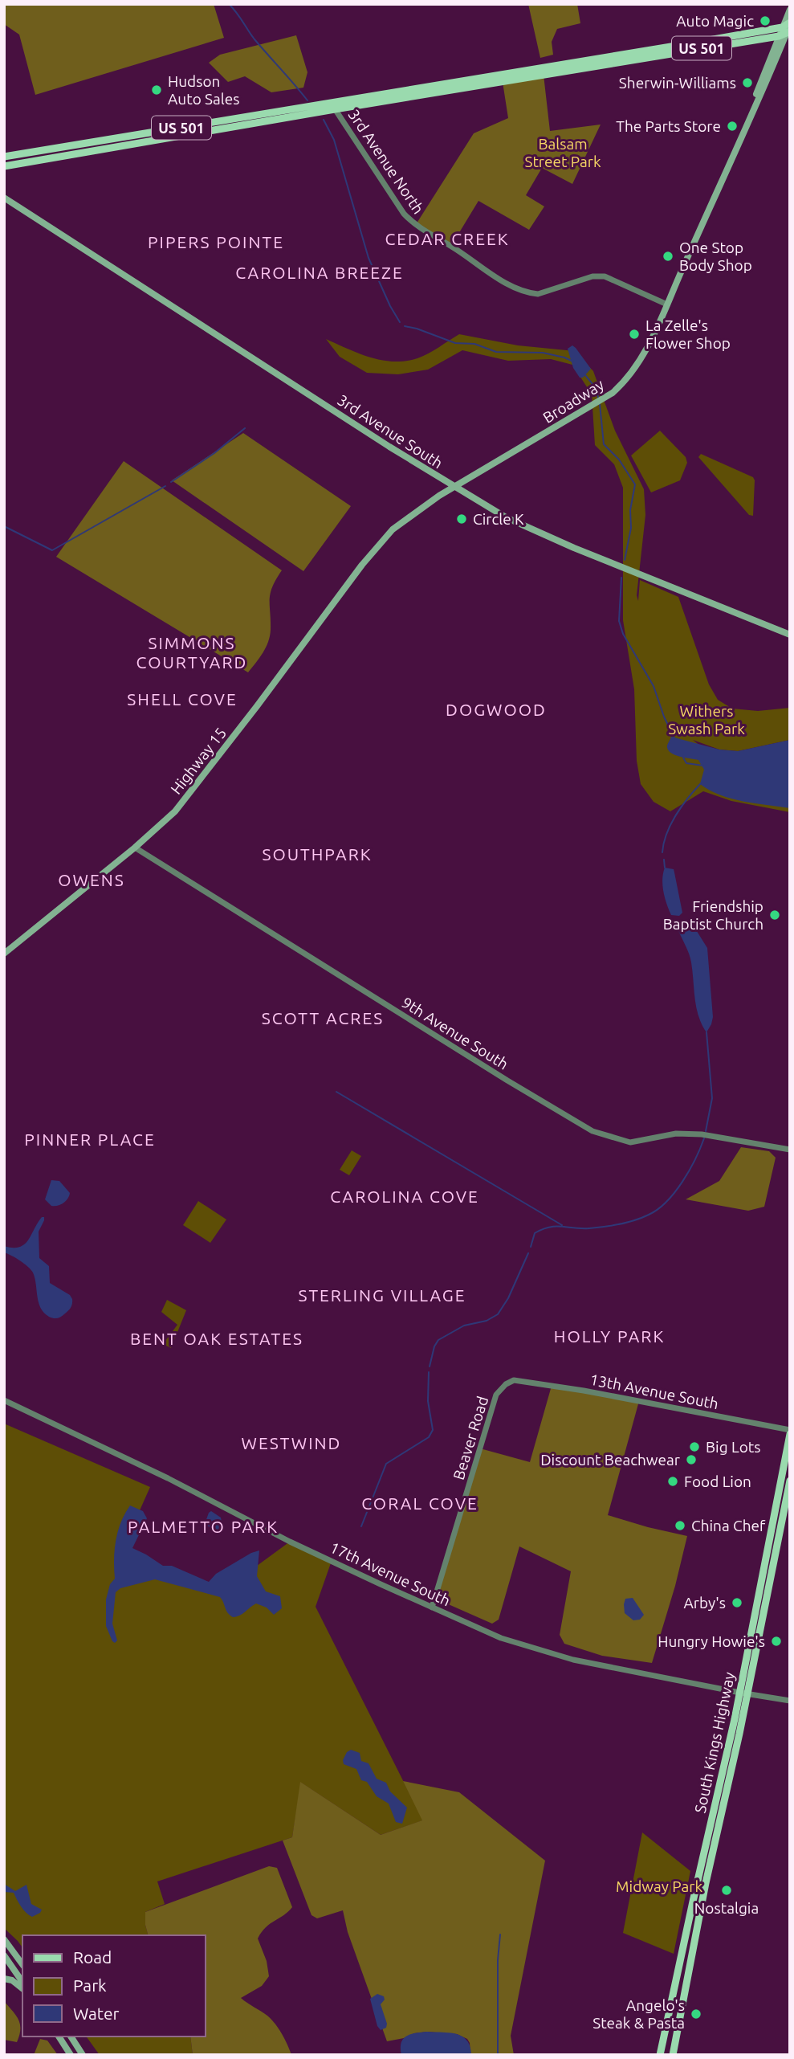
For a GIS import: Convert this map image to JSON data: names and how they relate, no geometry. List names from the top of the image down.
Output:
{
  "streets": {
    "main road": [
      "US 501",
      "Broadway",
      "3rd Avenue South",
      "Highway 15",
      "South Kings Highway"
    ],
    "street": [
      "3rd Avenue North",
      "9th Avenue South",
      "13th Avenue South",
      "Beaver Road",
      "17th Avenue South"
    ]
  },
  "crossings": [
    ["US 501", "3rd Avenue North"],
    ["US 501", "Broadway"],
    ["3rd Avenue North", "Broadway"],
    ["Broadway", "3rd Avenue South"],
    ["Broadway", "Highway 15"],
    ["3rd Avenue South", "Highway 15"],
    ["Highway 15", "9th Avenue South"],
    ["13th Avenue South", "Beaver Road"],
    ["13th Avenue South", "South Kings Highway"],
    ["Beaver Road", "17th Avenue South"],
    ["17th Avenue South", "South Kings Highway"]
  ],
  "districts": [
    "CEDAR CREEK",
    "PIPERS POINTE",
    "CAROLINA BREEZE",
    "SIMMONS COURTYARD",
    "SHELL COVE",
    "DOGWOOD",
    "SOUTHPARK",
    "OWENS",
    "SCOTT ACRES",
    "PINNER PLACE",
    "CAROLINA COVE",
    "STERLING VILLAGE",
    "HOLLY PARK",
    "BENT OAK ESTATES",
    "WESTWIND",
    "CORAL COVE",
    "PALMETTO PARK"
  ],
  "parks": ["Balsam Street Park", "Withers Swash Park", "Midway Park"],
  "places": [
    "Auto Magic",
    "Sherwin-Williams",
    "Hudson Auto Sales",
    "The Parts Store",
    "One Stop Body Shop",
    "La Zelle's Flower Shop",
    "Circle K",
    "Friendship Baptist Church",
    "Big Lots",
    "Discount Beachwear",
    "Food Lion",
    "China Chef",
    "Arby's",
    "Hungry Howie's",
    "Nostalgia",
    "Angelo's Steak & Pasta"
  ],
  "legend": ["Road", "Park", "Water"]
}
